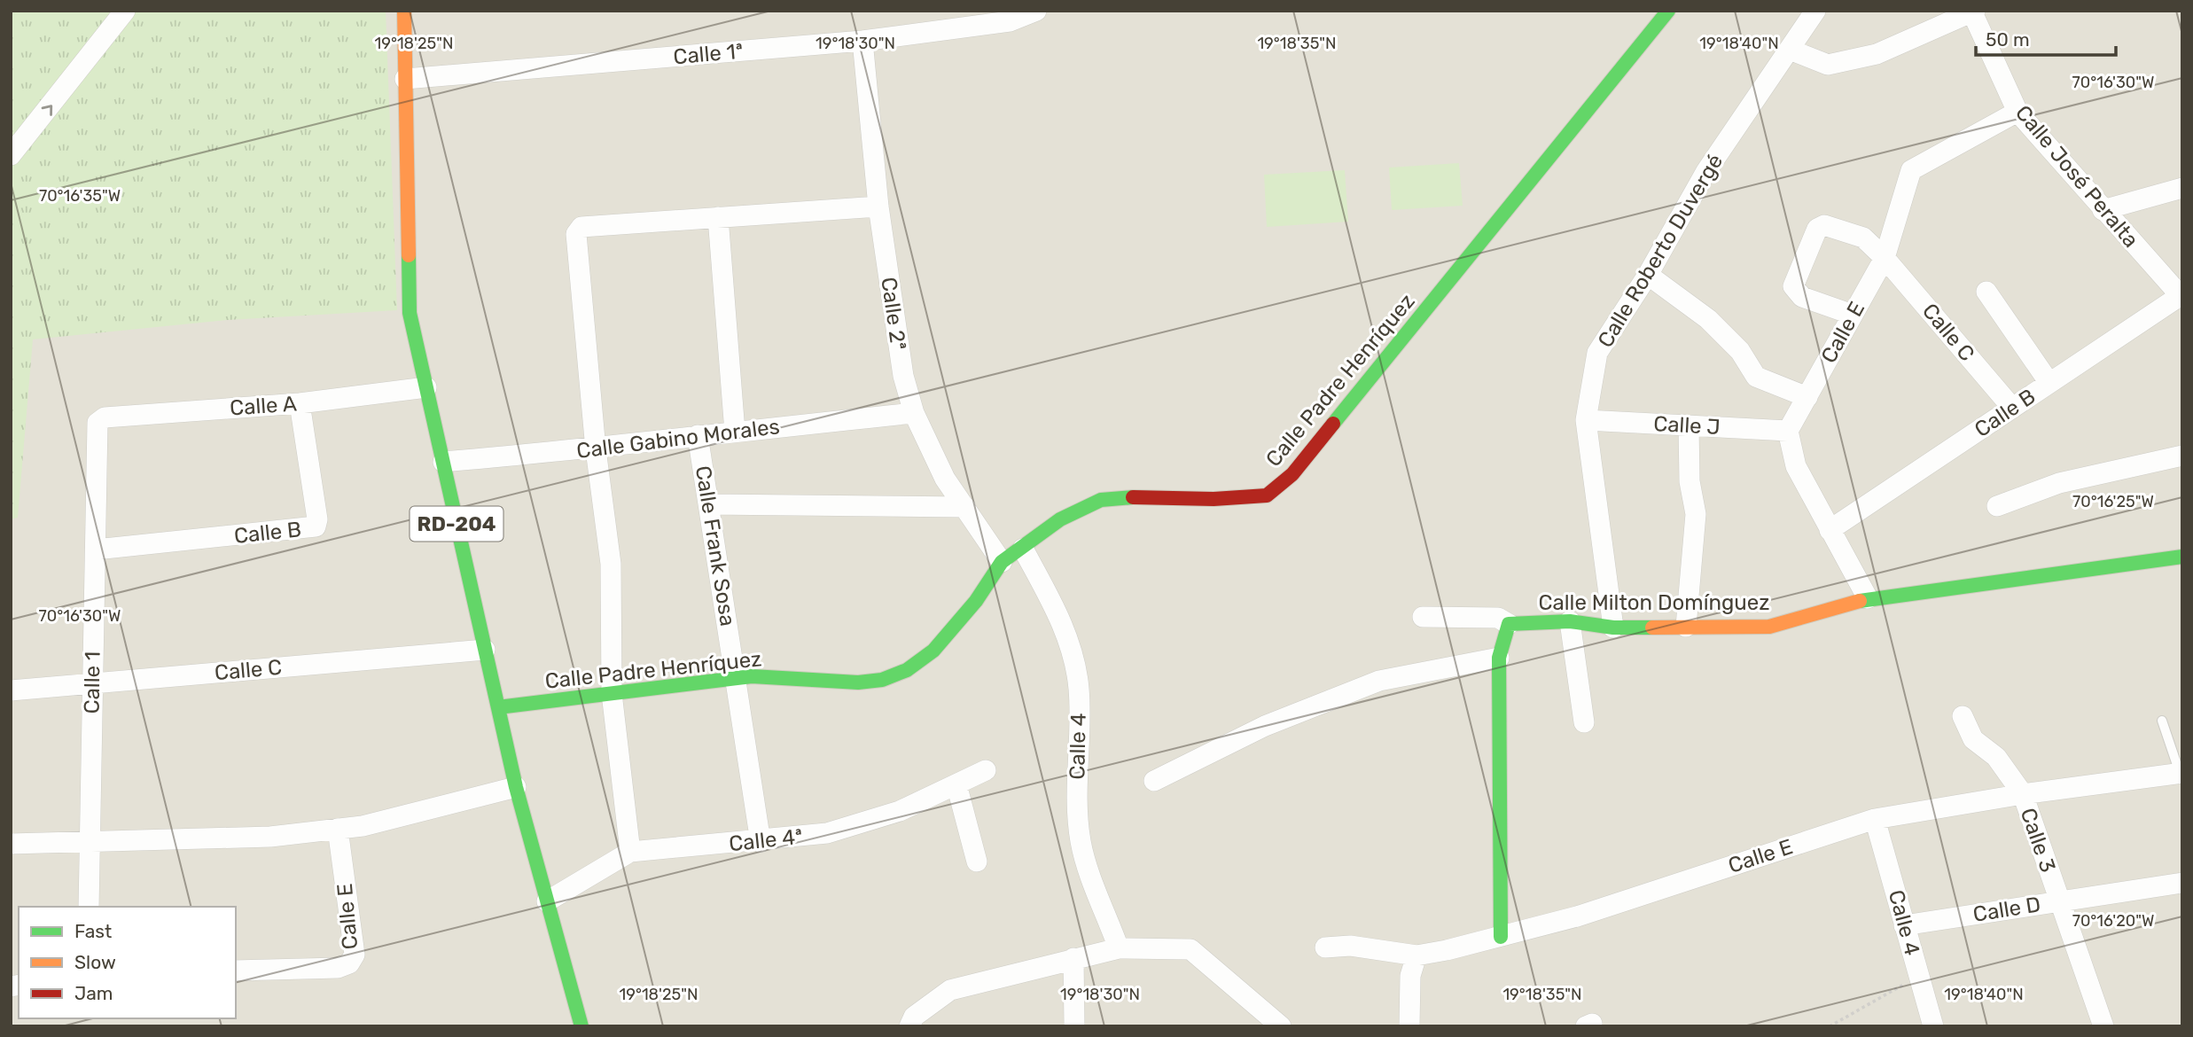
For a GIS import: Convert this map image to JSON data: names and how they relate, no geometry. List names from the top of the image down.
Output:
{
  "streets": {
    "street": [
      "Calle 1ª",
      "Calle José Peralta",
      "Calle Roberto Duvergé",
      "Calle 2ª",
      "Calle E",
      "Calle C",
      "Calle Padre Henríquez",
      "Calle A",
      "Calle B",
      "Calle J",
      "Calle Gabino Morales",
      "RD-204",
      "Calle Frank Sosa",
      "Calle Milton Domínguez",
      "Calle 1",
      "Calle 4",
      "Calle 4ª",
      "Calle 3",
      "Calle D"
    ]
  },
  "crossings": [
    ["Calle 1ª", "Calle 2ª"],
    ["Calle 1ª", "RD-204"],
    ["Calle José Peralta", "Calle E"],
    ["Calle José Peralta", "Calle B"],
    ["Calle Roberto Duvergé", "Calle J"],
    ["Calle Roberto Duvergé", "Calle Milton Domínguez"],
    ["Calle 2ª", "Calle Padre Henríquez"],
    ["Calle 2ª", "Calle Gabino Morales"],
    ["Calle E", "Calle C"],
    ["Calle E", "Calle J"],
    ["Calle E", "Calle Milton Domínguez"],
    ["Calle E", "Calle 4"],
    ["Calle E", "Calle 3"],
    ["Calle C", "Calle B"],
    ["Calle C", "RD-204"],
    ["Calle C", "Calle 1"],
    ["Calle Padre Henríquez", "RD-204"],
    ["Calle Padre Henríquez", "Calle Frank Sosa"],
    ["Calle Padre Henríquez", "Calle 4"],
    ["Calle A", "Calle B"],
    ["Calle A", "RD-204"],
    ["Calle A", "Calle 1"],
    ["Calle B", "Calle 1"],
    ["Calle Gabino Morales", "RD-204"],
    ["Calle Gabino Morales", "Calle Frank Sosa"],
    ["RD-204", "Calle 4ª"],
    ["Calle Frank Sosa", "Calle 4ª"],
    ["Calle 4", "Calle D"],
    ["Calle 3", "Calle D"]
  ],
  "legend": ["Fast", "Slow", "Jam"],
  "scale_bar": "50 m",
  "coordinates": [
    "19°18'25\"N",
    "19°18'30\"N",
    "19°18'35\"N",
    "19°18'40\"N",
    "70°16'30\"W",
    "70°16'35\"W",
    "70°16'25\"W",
    "70°16'20\"W"
  ]
}
